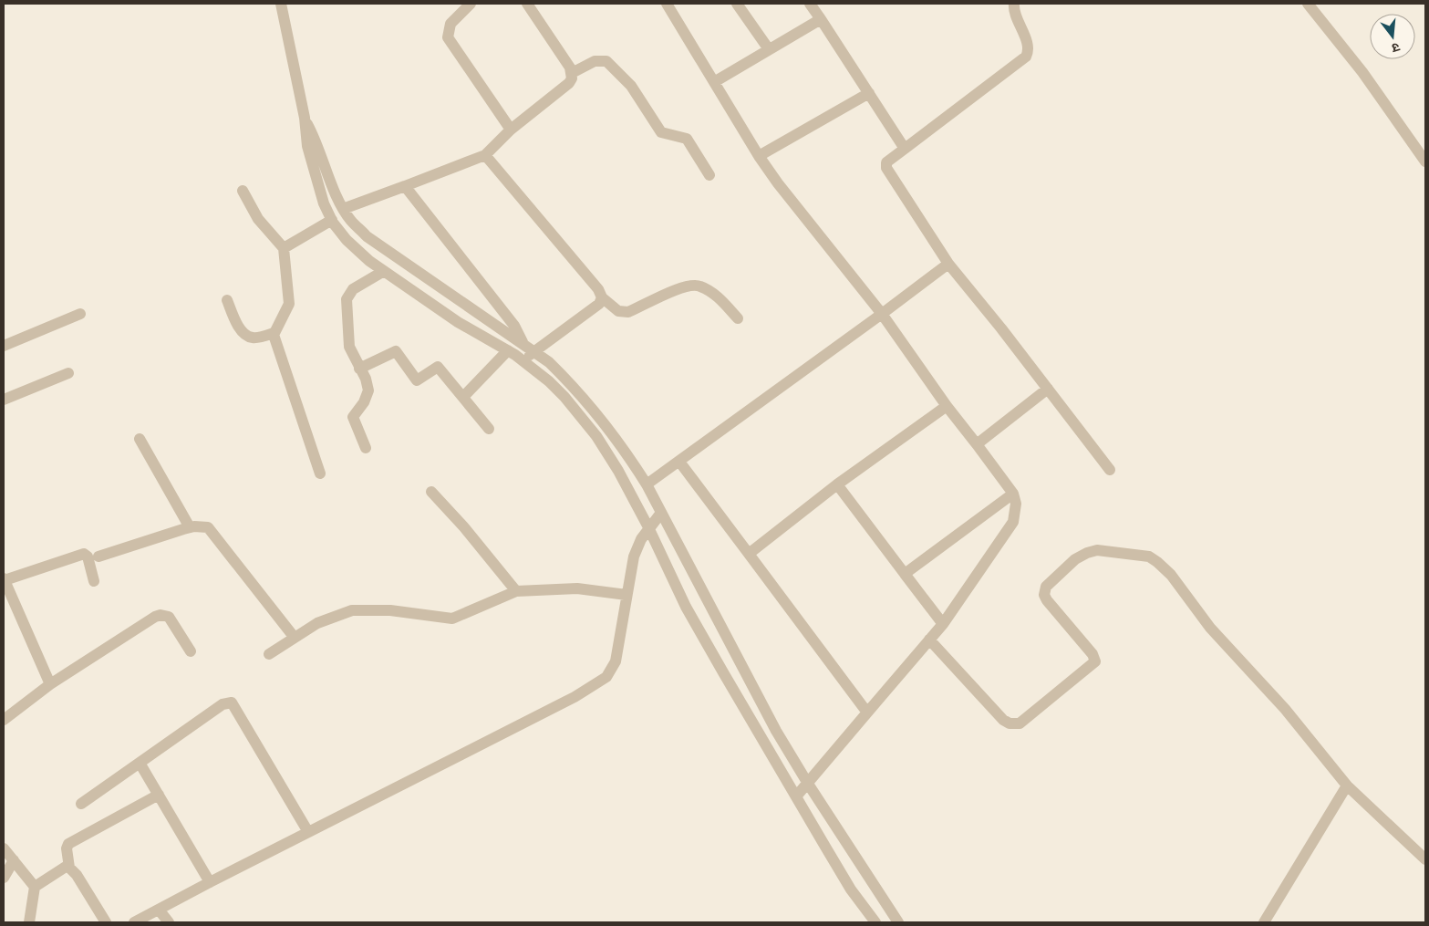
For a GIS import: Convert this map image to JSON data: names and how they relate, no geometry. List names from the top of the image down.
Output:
{
  "north": "bottom"
}
